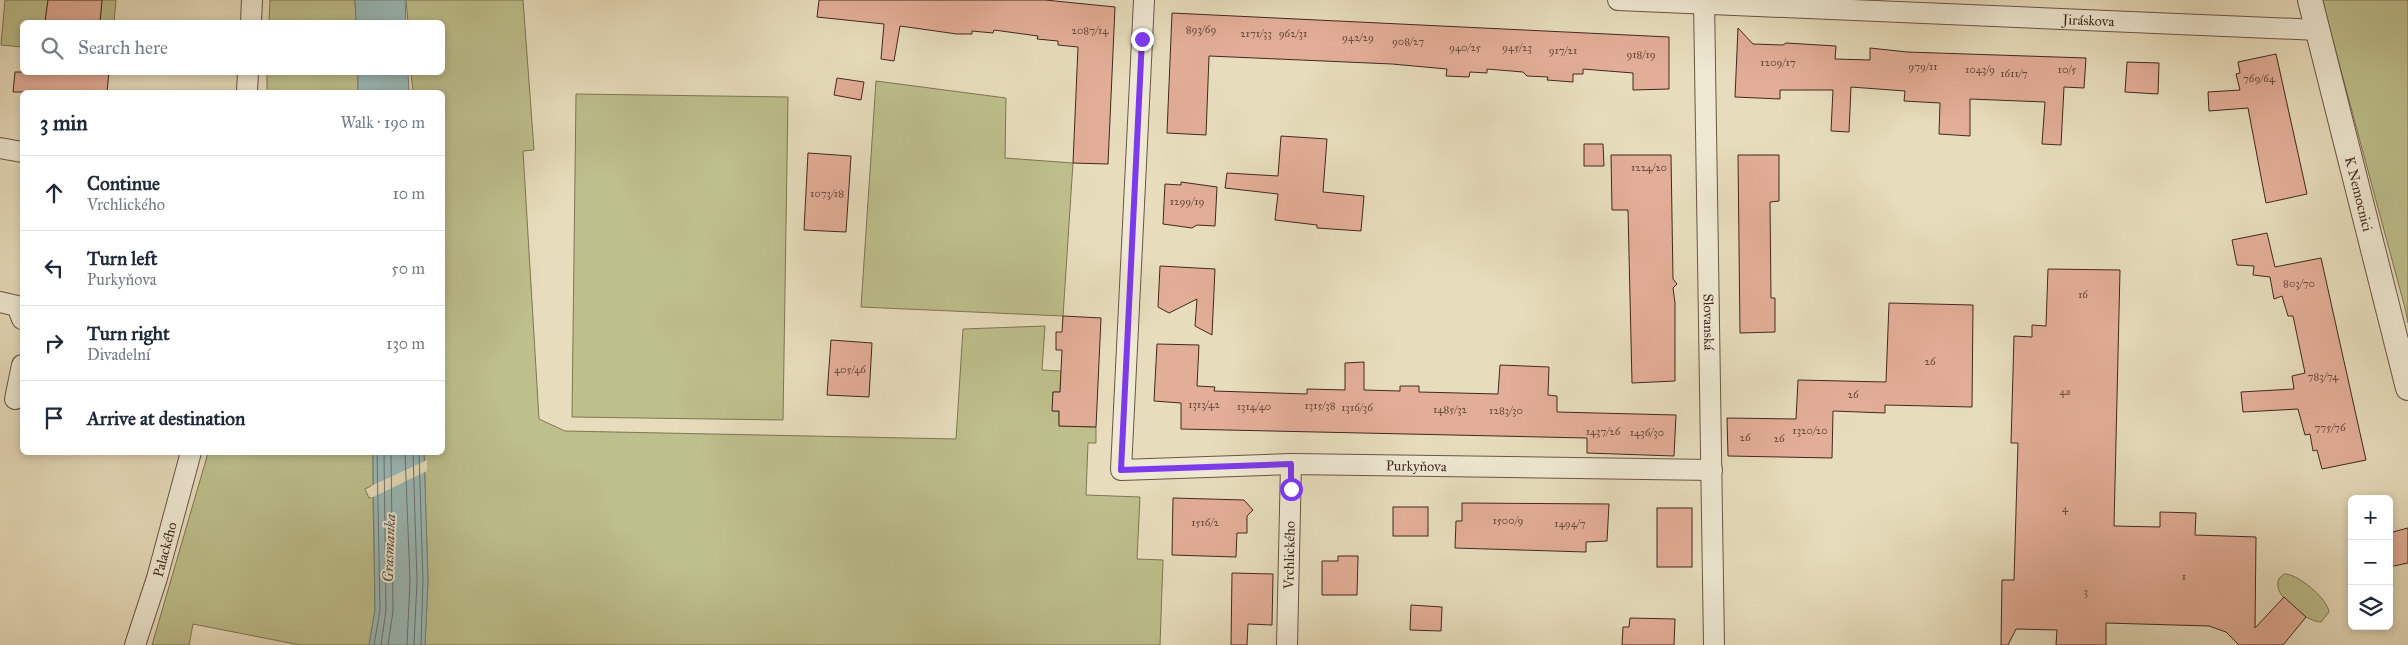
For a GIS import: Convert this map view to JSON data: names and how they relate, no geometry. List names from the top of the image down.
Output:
{
  "streets": {
    "street": [
      "Jiráskova",
      "K Nemocnici",
      "Slovanská",
      "Purkyňova",
      "Palackého",
      "Vrchlického"
    ]
  },
  "crossings": [
    ["Jiráskova", "K Nemocnici"],
    ["Jiráskova", "Slovanská"],
    ["Slovanská", "Purkyňova"],
    ["Purkyňova", "Vrchlického"]
  ],
  "water": ["Grasmanka"],
  "house_numbers": [
    "893/69",
    "2087/14",
    "2171/33",
    "962/31",
    "942/29",
    "908/27",
    "940/25",
    "945/23",
    "917/21",
    "918/19",
    "1209/17",
    "979/11",
    "1043/9",
    "10/5",
    "1611/7",
    "769/64",
    "1224/20",
    "1073/18",
    "1299/19",
    "803/70",
    "16",
    "26",
    "405/46",
    "783/74",
    "4a",
    "26",
    "1313/42",
    "1315/38",
    "1314/40",
    "1316/36",
    "1485/32",
    "1283/30",
    "775/76",
    "1320/20",
    "1437/26",
    "1436/30",
    "26",
    "26",
    "4",
    "1500/9",
    "1516/2",
    "1494/7",
    "1",
    "3"
  ],
  "page": {
    "search": "Search here",
    "heading": ["3 min", "Walk · 190 m"],
    "list": [
      ["Continue", "Vrchlického", "10 m"],
      ["Turn left", "Purkyňova", "50 m"],
      ["Turn right", "Divadelní", "130 m"],
      "Arrive at destination"
    ],
    "map_buttons": ["+", "−"]
  }
}
